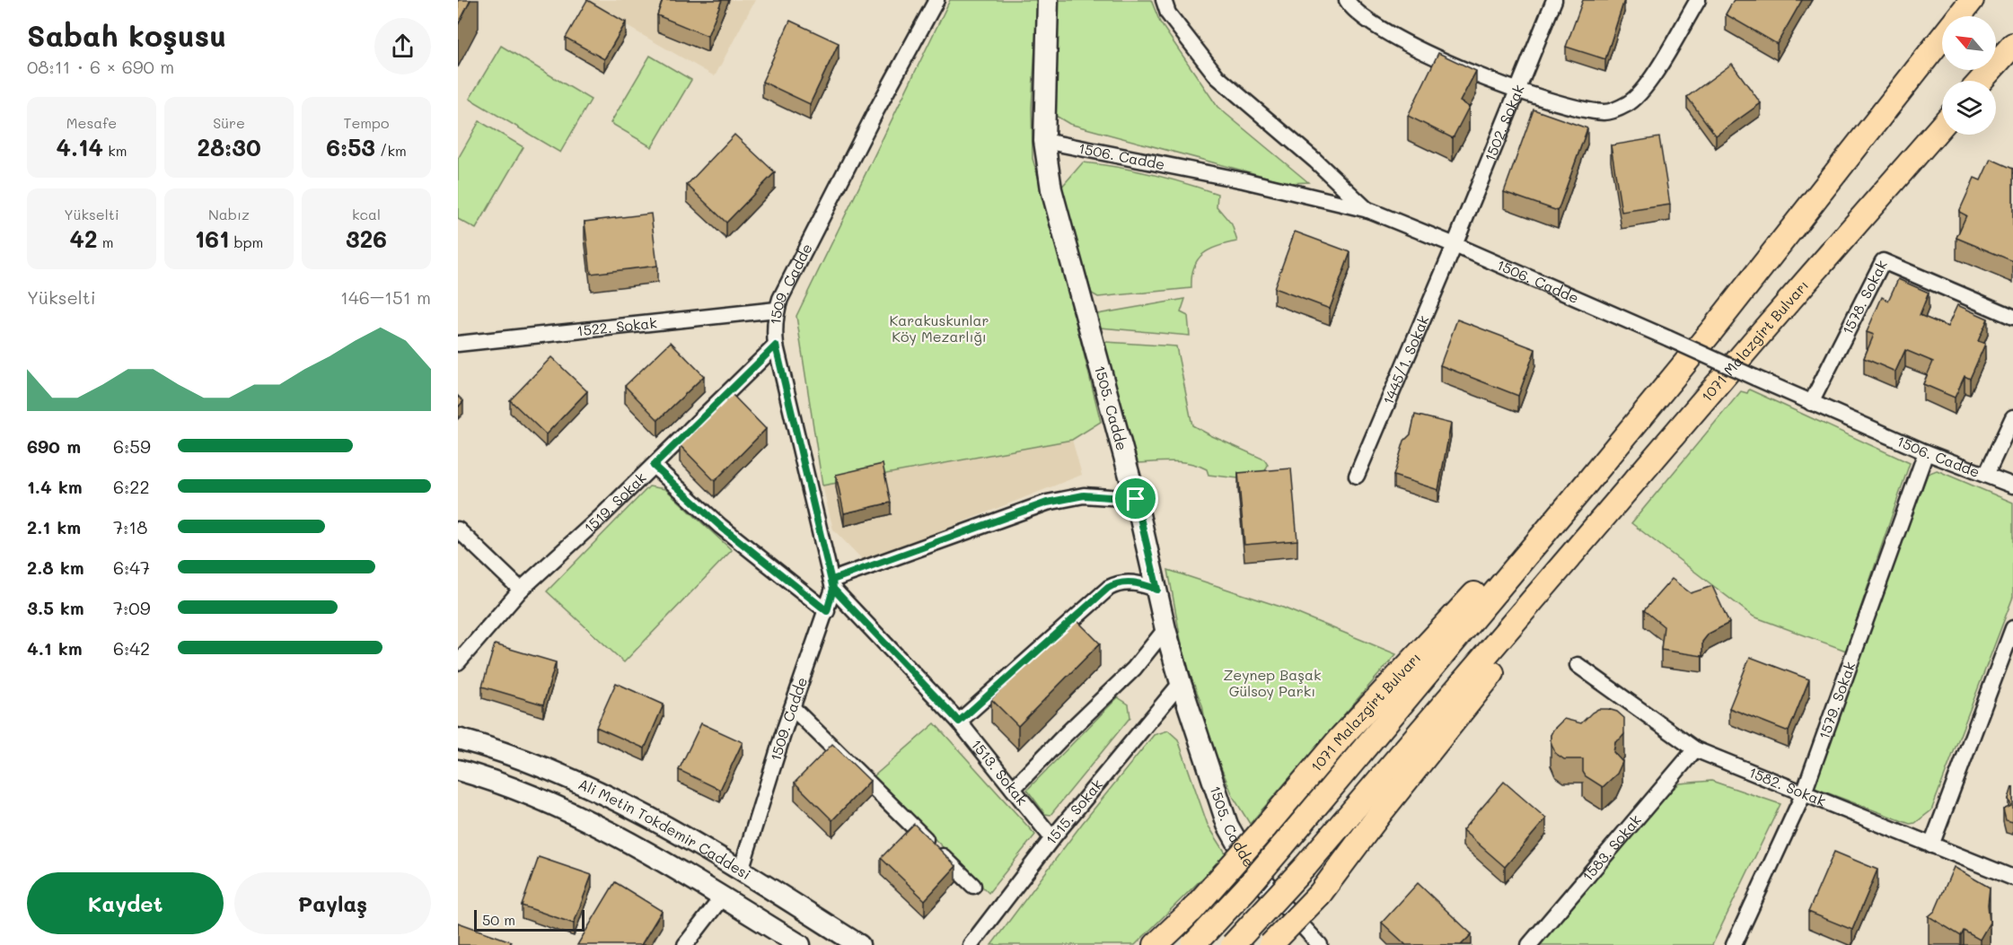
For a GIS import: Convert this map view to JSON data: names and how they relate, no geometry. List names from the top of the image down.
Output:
{
  "streets": {
    "main road": ["1071 Malazgirt Bulvarı"],
    "street": [
      "1502. Sokak",
      "1506. Cadde",
      "1509. Cadde",
      "1578. Sokak",
      "1522. Sokak",
      "1445/1. Sokak",
      "1505. Cadde",
      "1519. Sokak",
      "1579. Sokak",
      "1513. Sokak",
      "1582. Sokak",
      "1515. Sokak",
      "Ali Metin Tokdemir Caddesi",
      "1583. Sokak"
    ]
  },
  "crossings": [
    ["1502. Sokak", "1506. Cadde"],
    ["1502. Sokak", "1445/1. Sokak"],
    ["1506. Cadde", "1578. Sokak"],
    ["1506. Cadde", "1445/1. Sokak"],
    ["1506. Cadde", "1505. Cadde"],
    ["1506. Cadde", "1579. Sokak"],
    ["1509. Cadde", "1522. Sokak"],
    ["1509. Cadde", "1519. Sokak"],
    ["1509. Cadde", "1513. Sokak"],
    ["1509. Cadde", "Ali Metin Tokdemir Caddesi"],
    ["1505. Cadde", "1515. Sokak"],
    ["1579. Sokak", "1582. Sokak"],
    ["1513. Sokak", "1515. Sokak"],
    ["1582. Sokak", "1583. Sokak"]
  ],
  "parks": ["Karakuskunlar Köy Mezarlığı", "Zeynep Başak Gülsoy Parkı"],
  "scale_bar": "50 m",
  "north": "top left",
  "page": {
    "heading": ["Sabah koşusu", "08:11 · 6 × 690 m"],
    "stats": [
      ["Mesafe", "4.14 km"],
      ["Süre", "28:30"],
      ["Tempo", "6:53 /km"],
      ["Yükselti", "42 m"],
      ["Nabız", "161 bpm"],
      ["kcal", "326"]
    ],
    "chart": ["Yükselti", "146–151 m"],
    "list": [
      {
        "name": "690 m",
        "note": "6:59"
      },
      {
        "name": "1.4 km",
        "note": "6:22"
      },
      {
        "name": "2.1 km",
        "note": "7:18"
      },
      {
        "name": "2.8 km",
        "note": "6:47"
      },
      {
        "name": "3.5 km",
        "note": "7:09"
      },
      {
        "name": "4.1 km",
        "note": "6:42"
      }
    ],
    "buttons": ["Kaydet", "Paylaş"],
    "scale": "50 m"
  }
}
